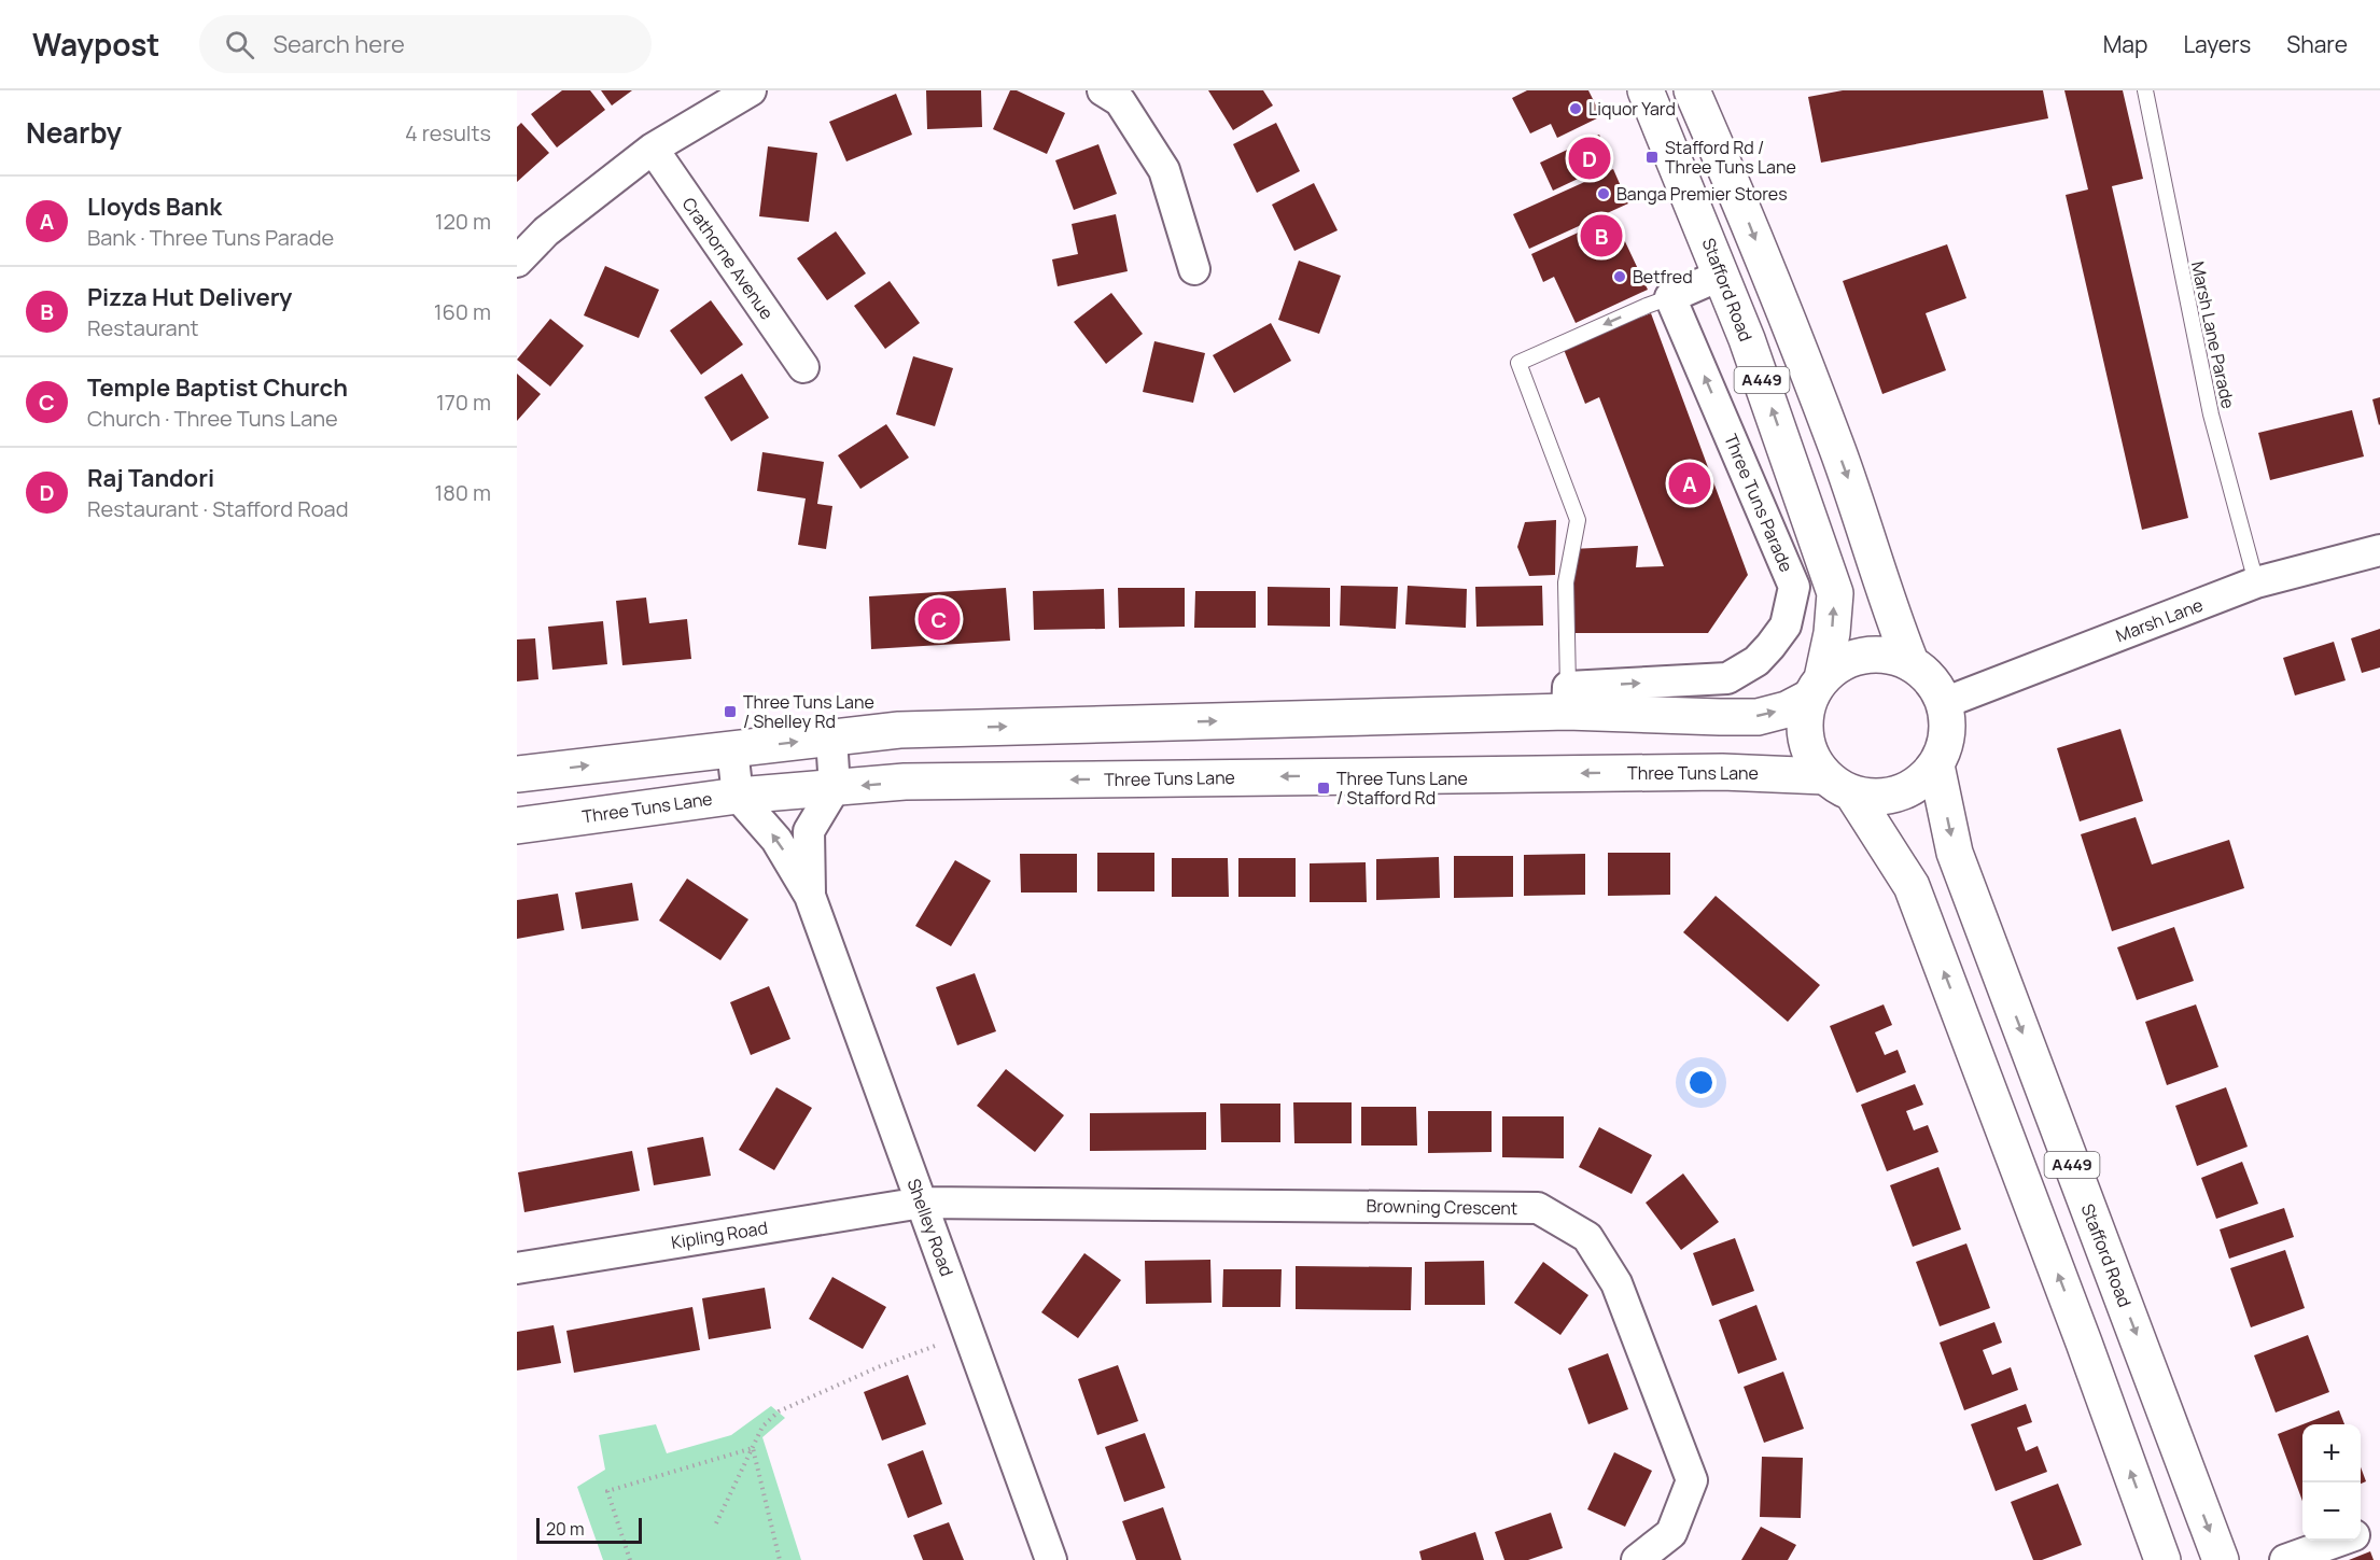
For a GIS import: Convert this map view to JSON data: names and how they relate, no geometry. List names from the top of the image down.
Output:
{
  "streets": {
    "main road": ["Stafford Road", "A449", "Three Tuns Lane"],
    "street": [
      "Crathorne Avenue",
      "Three Tuns Parade",
      "Marsh Lane",
      "Browning Crescent",
      "Shelley Road",
      "Kipling Road"
    ],
    "lane": ["Marsh Lane Parade"]
  },
  "crossings": [
    ["Stafford Road", "A449"],
    ["Stafford Road", "Marsh Lane"],
    ["Stafford Road", "Three Tuns Lane"],
    ["Marsh Lane Parade", "Marsh Lane"],
    ["A449", "Marsh Lane"],
    ["A449", "Three Tuns Lane"],
    ["Marsh Lane", "Three Tuns Lane"],
    ["Three Tuns Lane", "Shelley Road"],
    ["Browning Crescent", "Shelley Road"],
    ["Browning Crescent", "Kipling Road"],
    ["Shelley Road", "Kipling Road"]
  ],
  "places": {
    "other": ["Liquor Yard", "Banga Premier Stores", "Betfred"],
    "transit": ["Stafford Rd / Three Tuns Lane", "Three Tuns Lane / Shelley Rd", "Three Tuns Lane / Stafford Rd"]
  },
  "scale_bar": "20 m",
  "page": {
    "header": "Waypost",
    "search": "Search here",
    "nav": ["Map", "Layers", "Share"],
    "heading": ["Nearby", "4 results"],
    "pins": [
      "D",
      "B",
      "A",
      "C"
    ],
    "list": [
      {
        "mark": "A",
        "name": "Lloyds Bank",
        "note": "Bank · Three Tuns Parade",
        "value": "120 m"
      },
      {
        "mark": "B",
        "name": "Pizza Hut Delivery",
        "note": "Restaurant",
        "value": "160 m"
      },
      {
        "mark": "C",
        "name": "Temple Baptist Church",
        "note": "Church · Three Tuns Lane",
        "value": "170 m"
      },
      {
        "mark": "D",
        "name": "Raj Tandori",
        "note": "Restaurant · Stafford Road",
        "value": "180 m"
      }
    ],
    "map_buttons": ["+", "−"],
    "scale": "20 m"
  }
}
